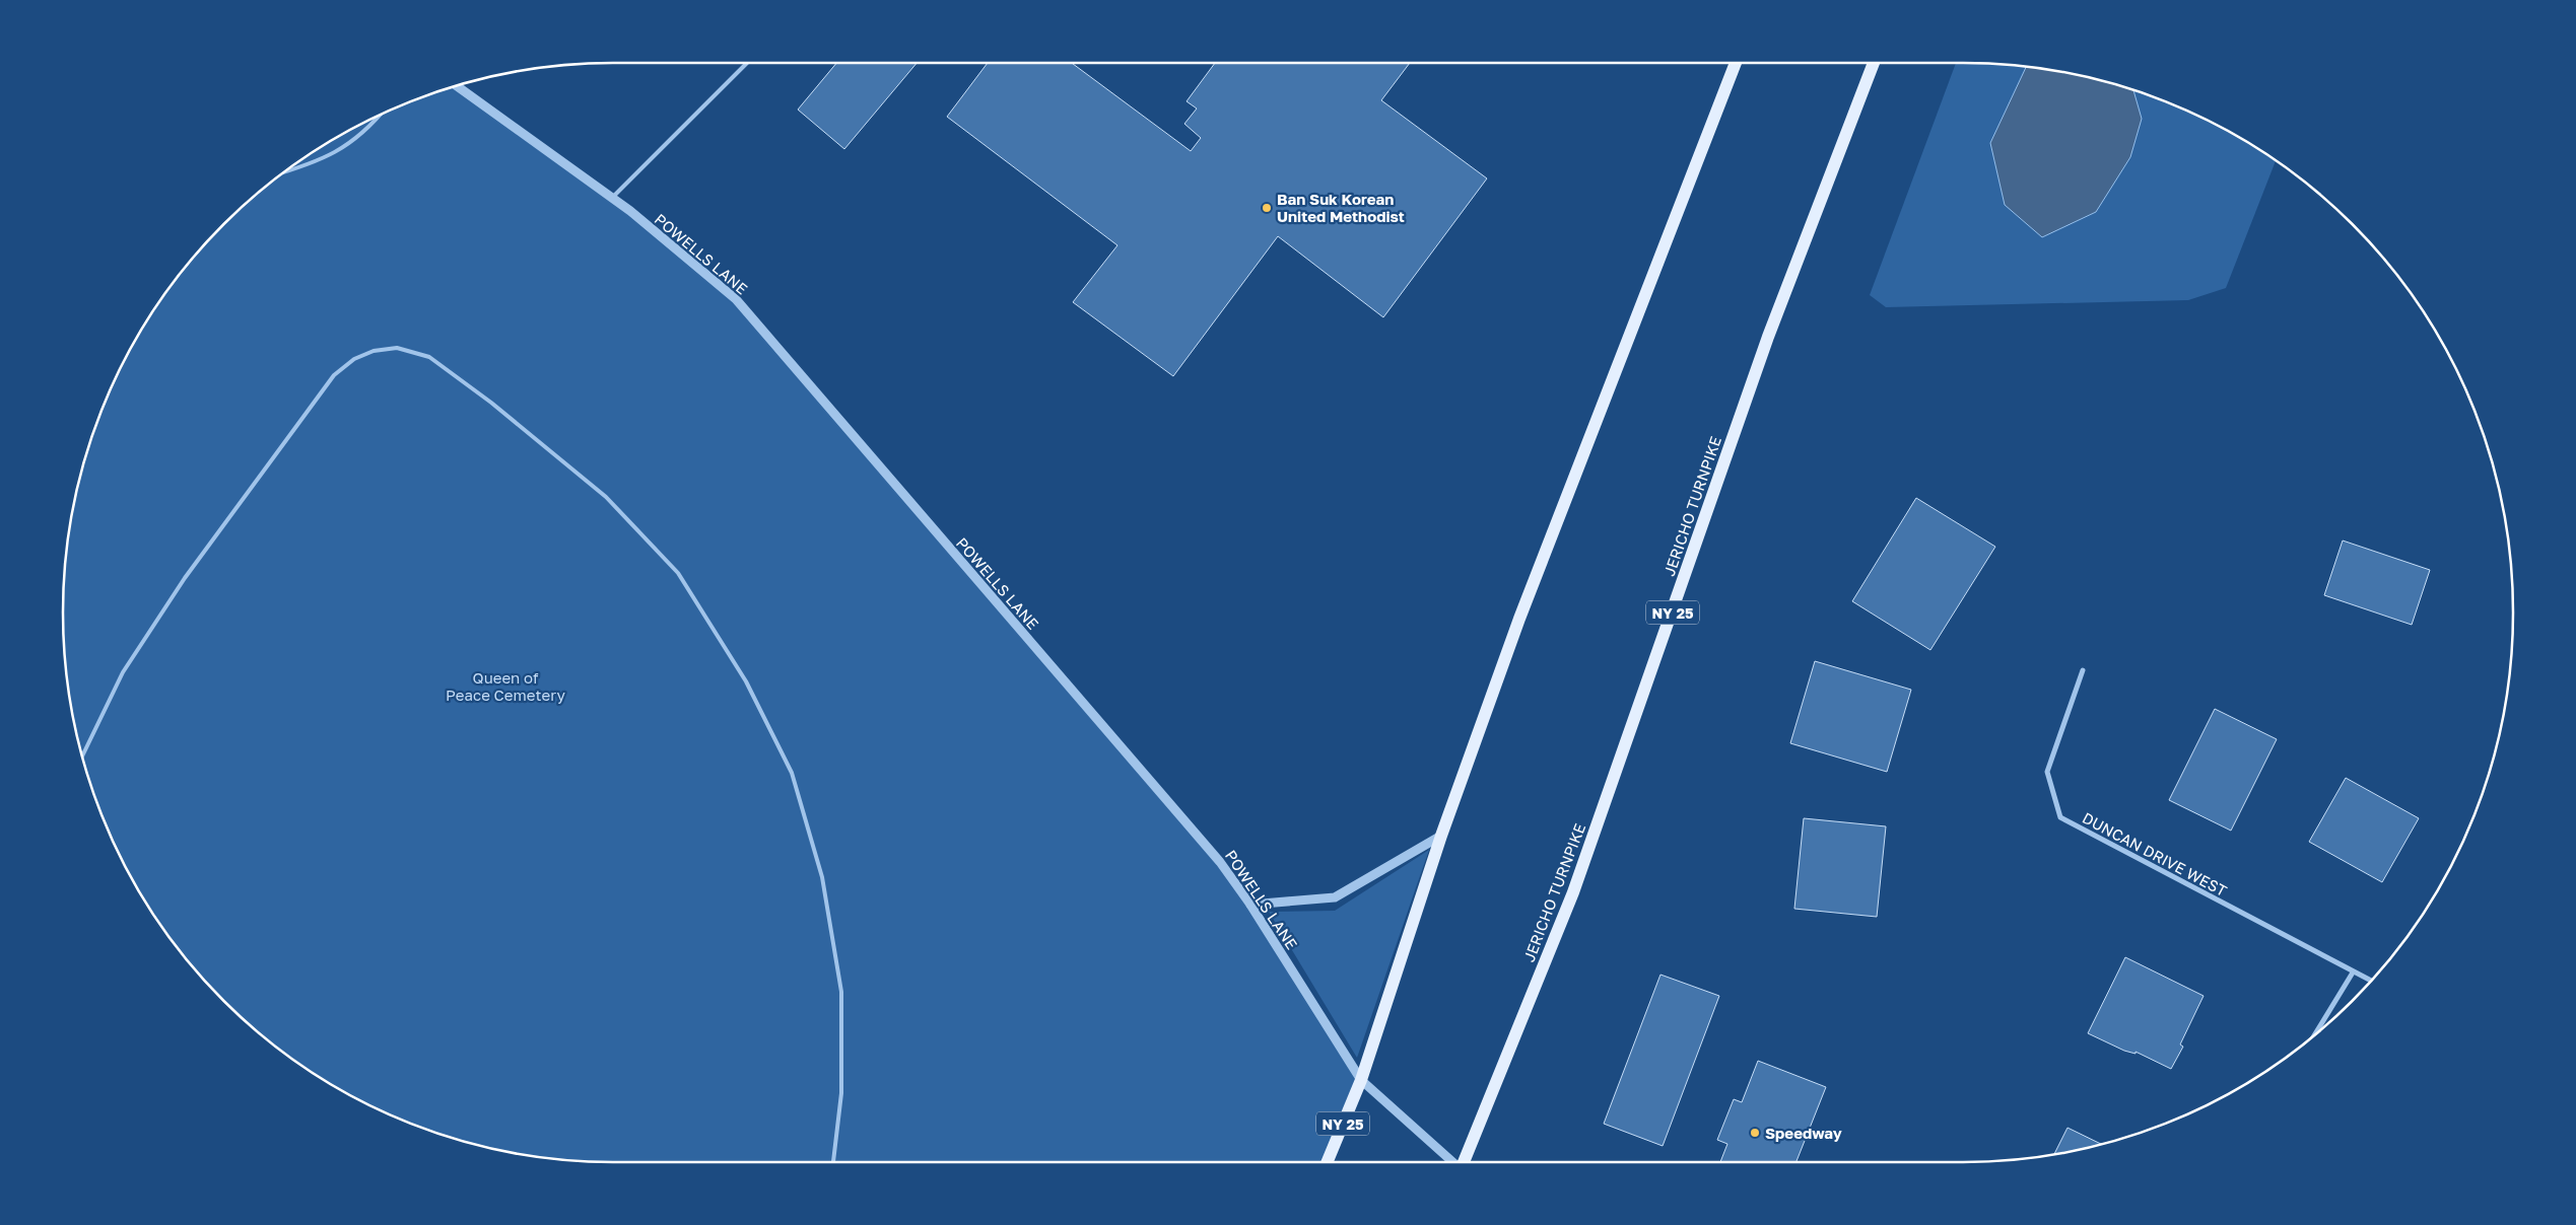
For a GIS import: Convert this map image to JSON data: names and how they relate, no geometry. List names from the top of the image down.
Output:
{
  "streets": {
    "main road": ["JERICHO TURNPIKE", "NY 25"],
    "street": ["POWELLS LANE", "DUNCAN DRIVE WEST"]
  },
  "crossings": [
    ["POWELLS LANE", "NY 25"]
  ],
  "parks": ["Queen of Peace Cemetery"],
  "places": ["Ban Suk Korean United Methodist", "Speedway"]
}
